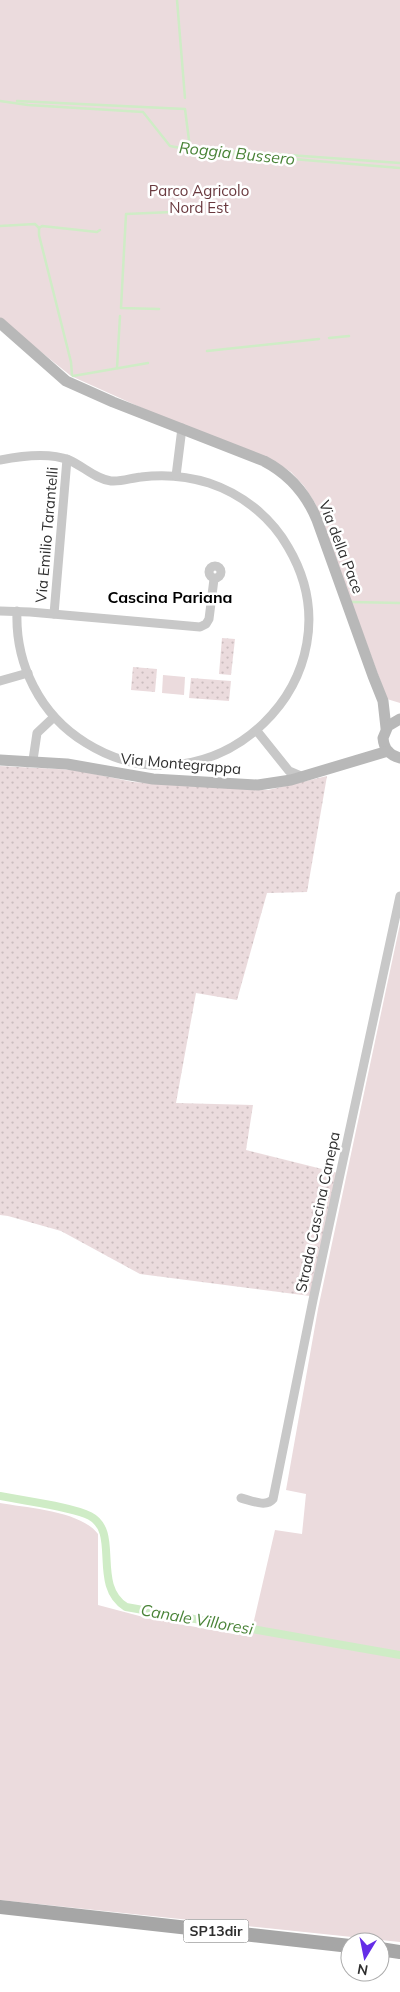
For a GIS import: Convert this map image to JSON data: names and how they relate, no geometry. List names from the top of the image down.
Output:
{
  "streets": {
    "main road": ["SP13dir"],
    "street": [
      "Via Emilio Tarantelli",
      "Via della Pace",
      "Via Montegrappa",
      "Strada Cascina Canepa"
    ]
  },
  "crossings": [
    ["Via della Pace", "Via Montegrappa"]
  ],
  "districts": ["Cascina Pariana"],
  "water": ["Roggia Bussero", "Canale Villoresi"],
  "parks": ["Parco Agricolo Nord Est"],
  "north": "bottom"
}
